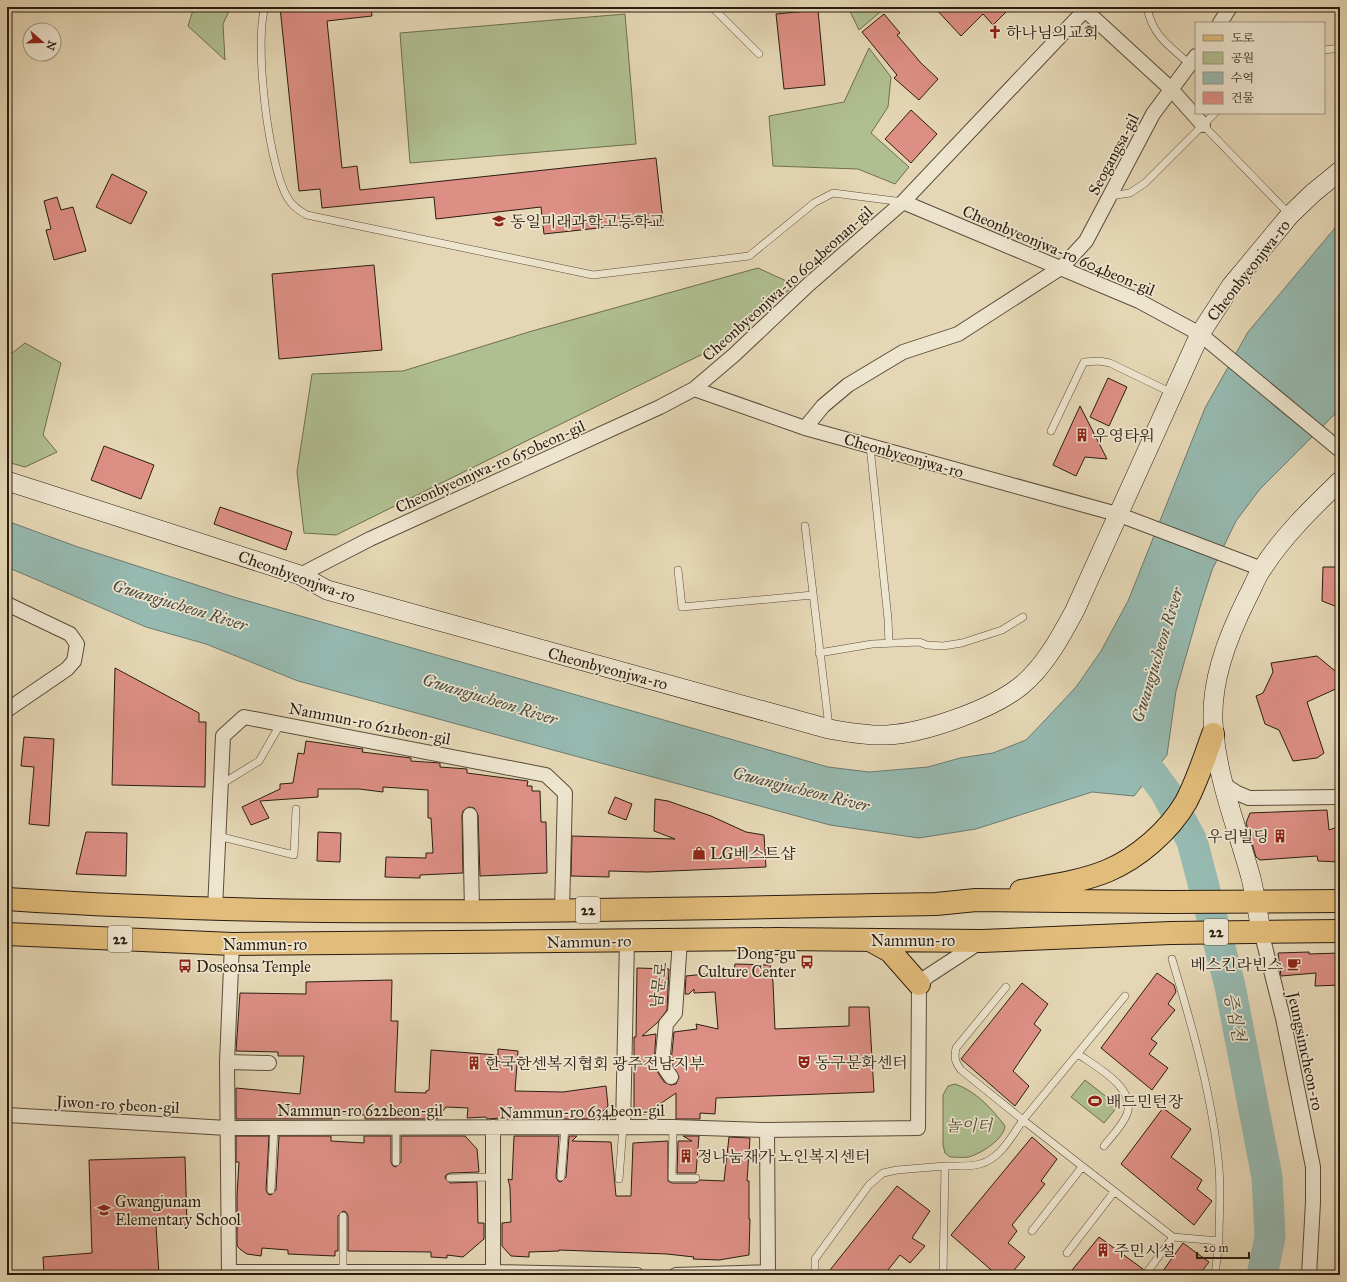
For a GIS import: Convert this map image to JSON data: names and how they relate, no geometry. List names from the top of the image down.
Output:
{
  "streets": {
    "main road": ["Cheonbyeonjwa-ro", "22", "Nammun-ro"],
    "street": [
      "Seogangsa-gil",
      "Cheonbyeonjwa-ro 604beon-gil",
      "Cheonbyeonjwa-ro 604beonan-gil",
      "Cheonbyeonjwa-ro 650beon-gil",
      "Nammun-ro 621beon-gil",
      "남문로",
      "Jeungsimcheon-ro",
      "Jiwon-ro 5beon-gil",
      "Nammun-ro 622beon-gil",
      "Nammun-ro 634beon-gil"
    ]
  },
  "crossings": [
    ["Seogangsa-gil", "Cheonbyeonjwa-ro 604beon-gil"],
    ["Cheonbyeonjwa-ro 604beon-gil", "Cheonbyeonjwa-ro"],
    ["Cheonbyeonjwa-ro 604beon-gil", "Cheonbyeonjwa-ro 604beonan-gil"],
    ["Cheonbyeonjwa-ro", "Cheonbyeonjwa-ro 604beonan-gil"],
    ["Cheonbyeonjwa-ro", "Cheonbyeonjwa-ro 650beon-gil"],
    ["Cheonbyeonjwa-ro 604beonan-gil", "Cheonbyeonjwa-ro 650beon-gil"],
    ["Nammun-ro 621beon-gil", "Nammun-ro"],
    ["22", "Nammun-ro"],
    ["22", "Jeungsimcheon-ro"],
    ["Nammun-ro", "남문로"],
    ["Nammun-ro", "Jeungsimcheon-ro"],
    ["Jiwon-ro 5beon-gil", "Nammun-ro 622beon-gil"],
    ["Nammun-ro 622beon-gil", "Nammun-ro 634beon-gil"]
  ],
  "water": ["Gwangjucheon River", "증심천"],
  "parks": ["놀이터"],
  "places": {
    "church": ["하나님의교회"],
    "school or university": ["동일미래과학고등학교", "Gwangjunam Elementary School"],
    "building": [
      "우영타워",
      "우리빌딩",
      "한국한센복지협회 광주전남지부",
      "정나눔재가 노인복지센터",
      "주민시설"
    ],
    "shop": ["LG베스트샵"],
    "bus stop": ["Dong-gu Culture Center", "Doseonsa Temple"],
    "cafe": ["베스킨라빈스"],
    "theatre": ["동구문화센터"],
    "sports": ["배드민턴장"]
  },
  "legend": [
    "도로",
    "공원",
    "수역",
    "건물"
  ],
  "scale_bar": "20 m",
  "north": "right"
}
